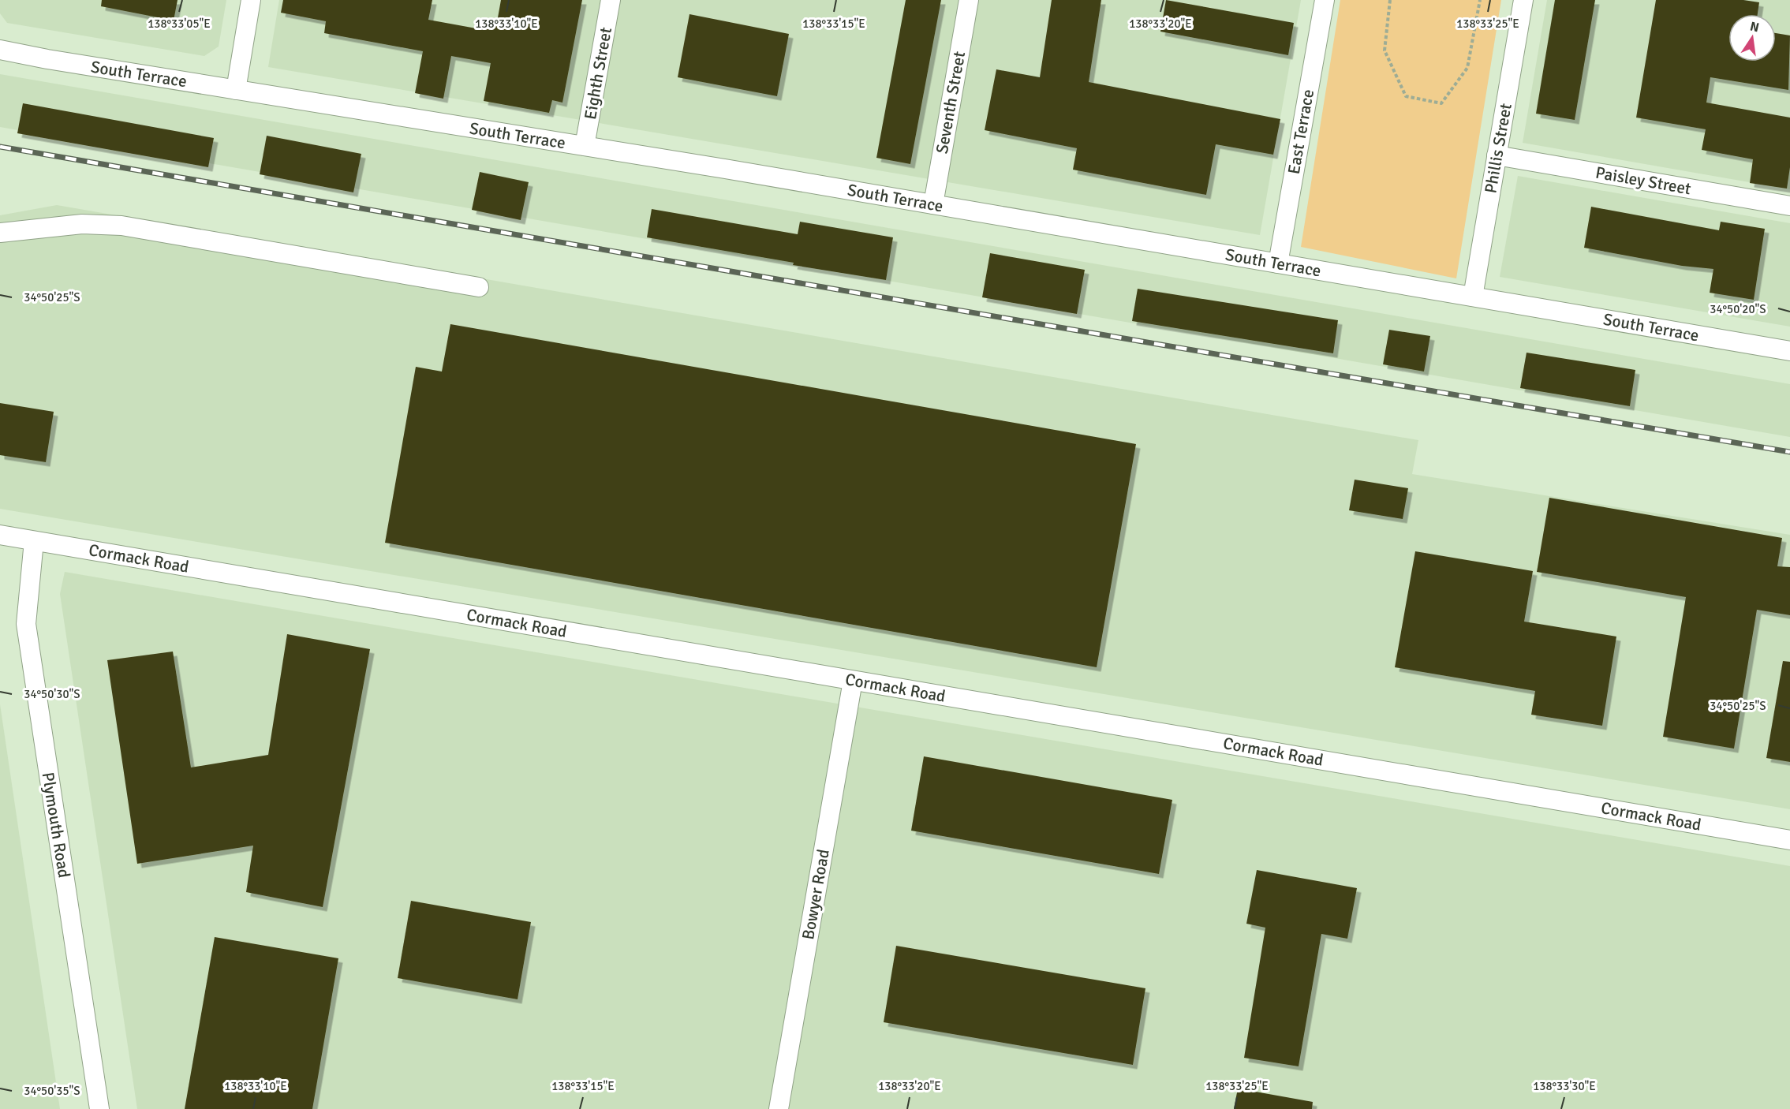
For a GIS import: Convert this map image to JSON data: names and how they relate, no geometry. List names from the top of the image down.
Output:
{
  "streets": {
    "street": [
      "Eighth Street",
      "South Terrace",
      "Seventh Street",
      "East Terrace",
      "Phillis Street",
      "Paisley Street",
      "Cormack Road",
      "Plymouth Road",
      "Bowyer Road"
    ]
  },
  "crossings": [
    ["Eighth Street", "South Terrace"],
    ["South Terrace", "Seventh Street"],
    ["South Terrace", "East Terrace"],
    ["South Terrace", "Phillis Street"],
    ["Phillis Street", "Paisley Street"],
    ["Cormack Road", "Plymouth Road"],
    ["Cormack Road", "Bowyer Road"]
  ],
  "north": "top",
  "coordinates": [
    "138°33'05\"E",
    "138°33'10\"E",
    "138°33'15\"E",
    "138°33'20\"E",
    "138°33'25\"E",
    "34°50'25\"S",
    "34°50'20\"S",
    "34°50'30\"S",
    "138°33'30\"E",
    "34°50'35\"S"
  ]
}
